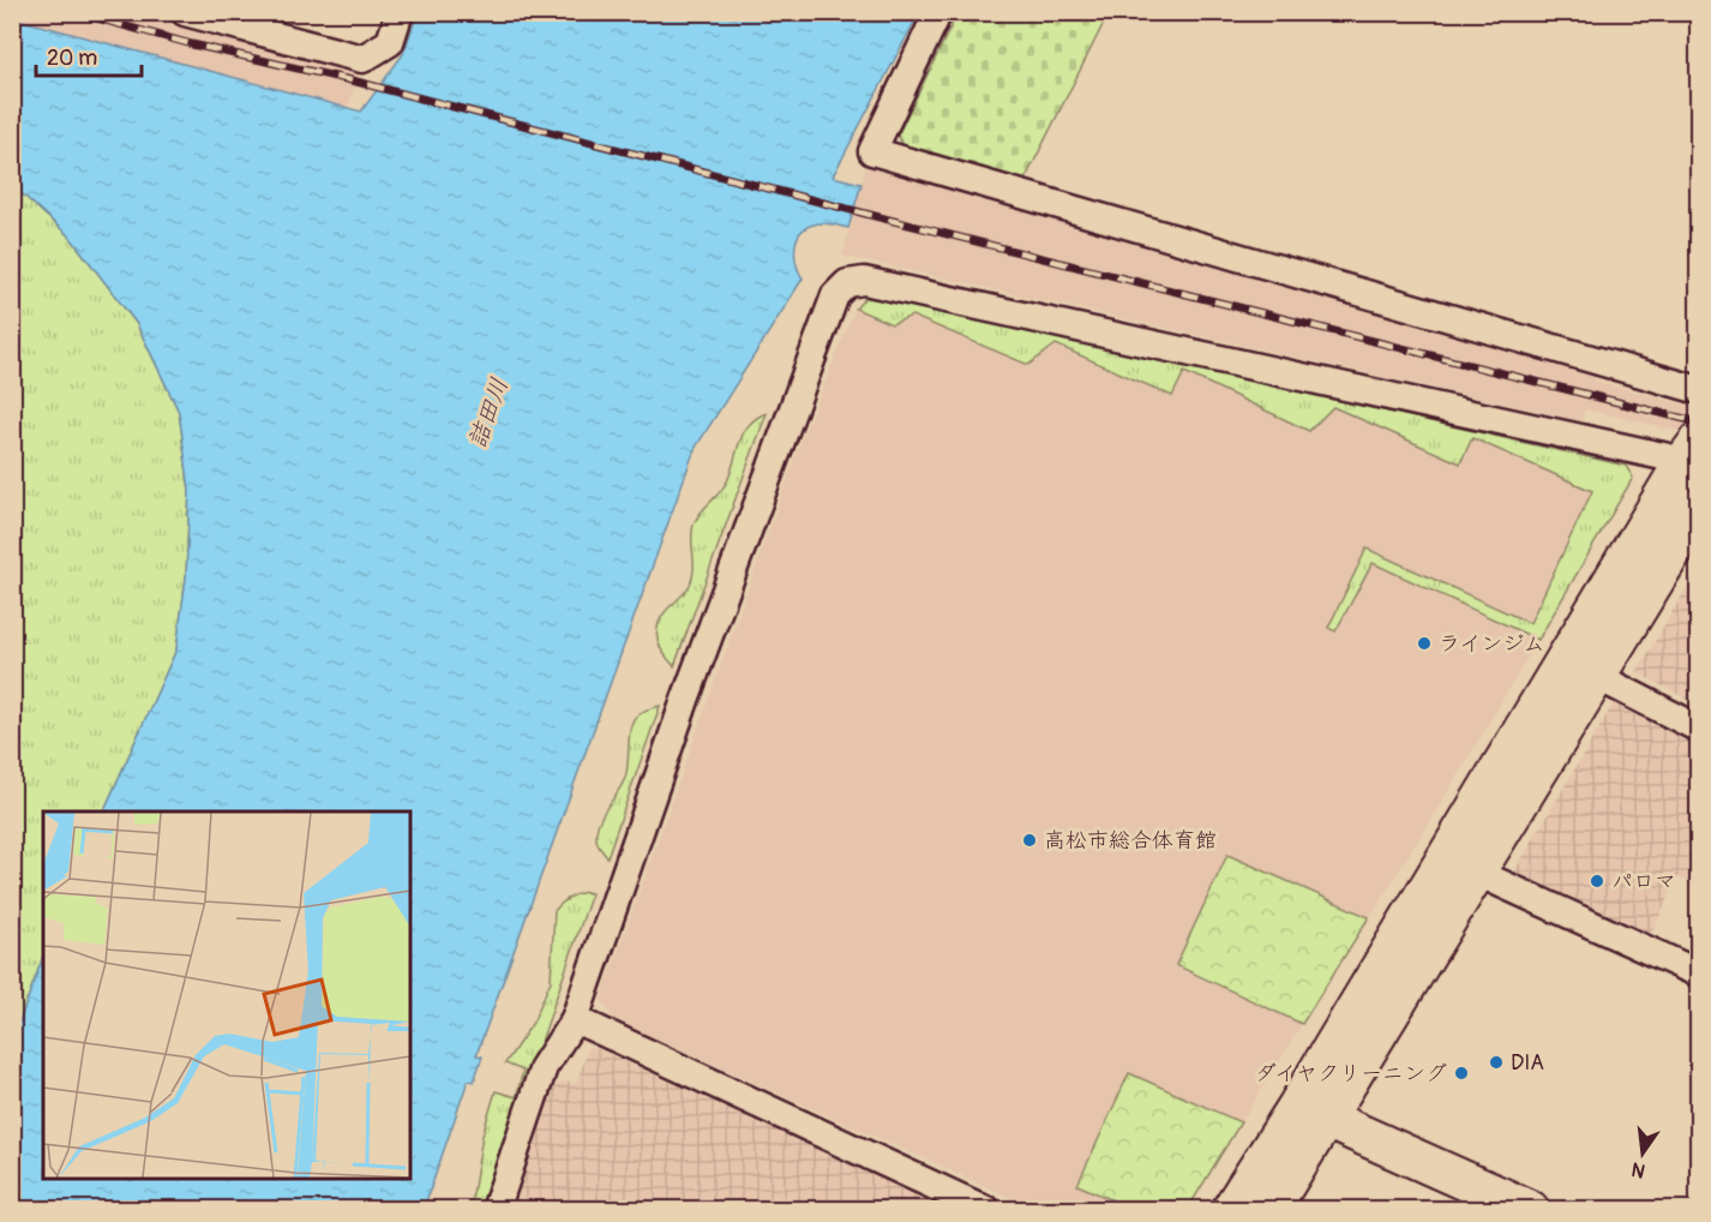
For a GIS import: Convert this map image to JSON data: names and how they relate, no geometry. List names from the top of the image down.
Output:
{
  "water": ["詰田川"],
  "places": [
    "ラインジム",
    "高松市総合体育館",
    "パロマ",
    "DIA",
    "ダイヤクリーニング"
  ],
  "scale_bar": "20 m",
  "north": "bottom"
}
